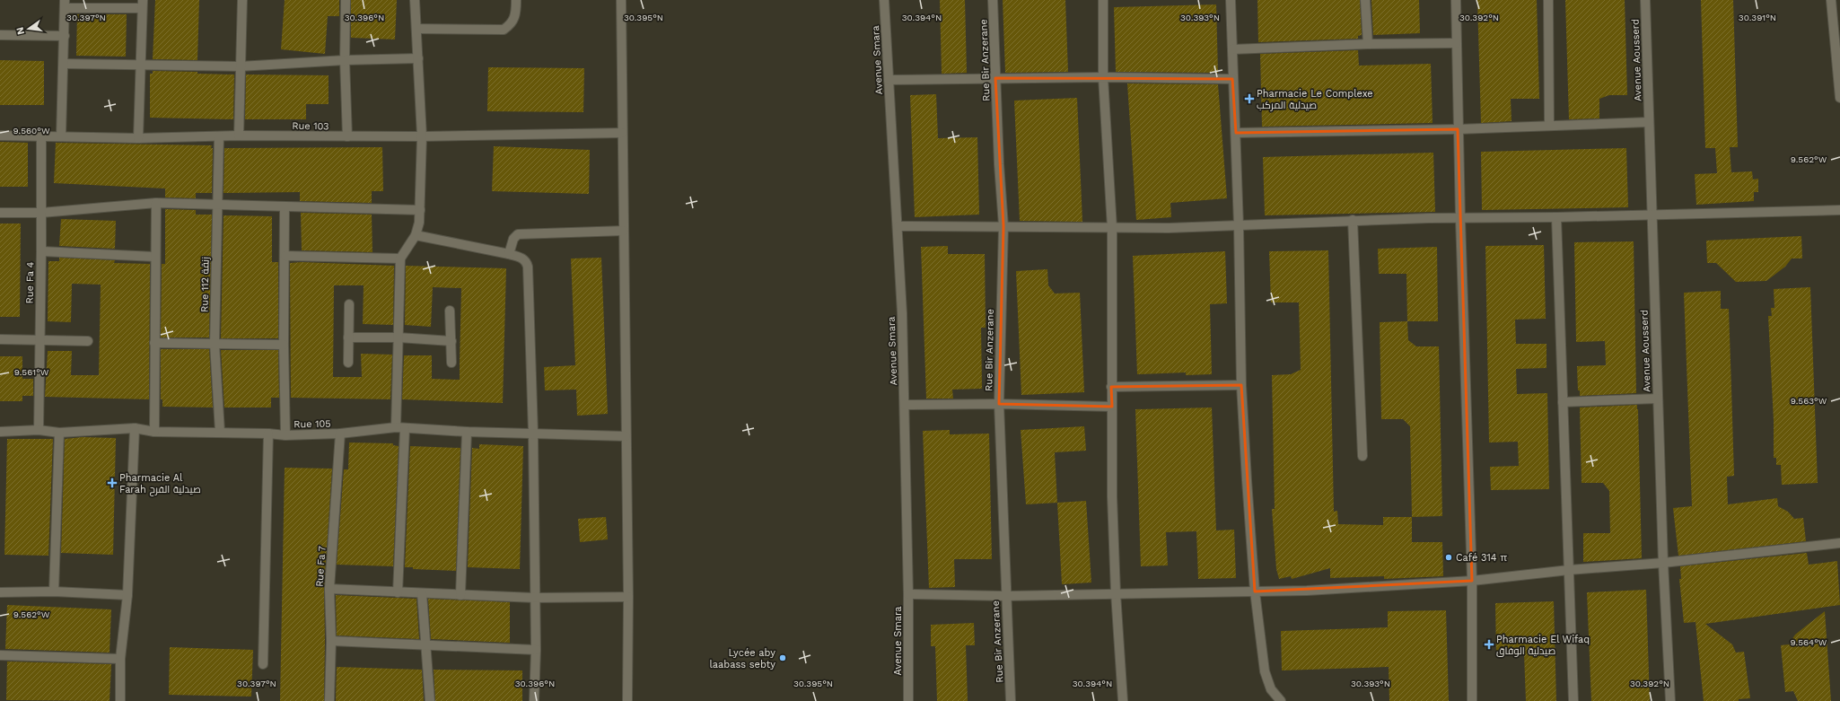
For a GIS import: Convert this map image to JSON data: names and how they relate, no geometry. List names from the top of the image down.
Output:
{
  "streets": {
    "street": [
      "Avenue Smara",
      "Rue Bir Anzerane",
      "Avenue Aousserd",
      "Rue 103",
      "Rue Fa 4",
      "Rue 112 زنقة",
      "Rue 105",
      "Rue Fa 7"
    ]
  },
  "crossings": [
    ["Rue 103", "Rue Fa 4"],
    ["Rue 103", "Rue 112 زنقة"],
    ["Rue Fa 4", "Rue 105"],
    ["Rue 112 زنقة", "Rue 105"],
    ["Rue 105", "Rue Fa 7"]
  ],
  "places": {
    "health": ["Pharmacie Le Complexe صيدلية المركب", "Pharmacie Al Farah صيدلية الفرح", "Pharmacie El Wifaq صيدلية الوفاق"],
    "other": ["Café 314 π", "Lycée aby laabass sebty"]
  },
  "north": "left",
  "coordinates": [
    "30.396°N",
    "30.395°N",
    "30.394°N",
    "30.393°N",
    "30.392°N",
    "30.397°N",
    "30.391°N",
    "9.560°W",
    "9.562°W",
    "9.561°W",
    "9.563°W",
    "9.564°W"
  ]
}
